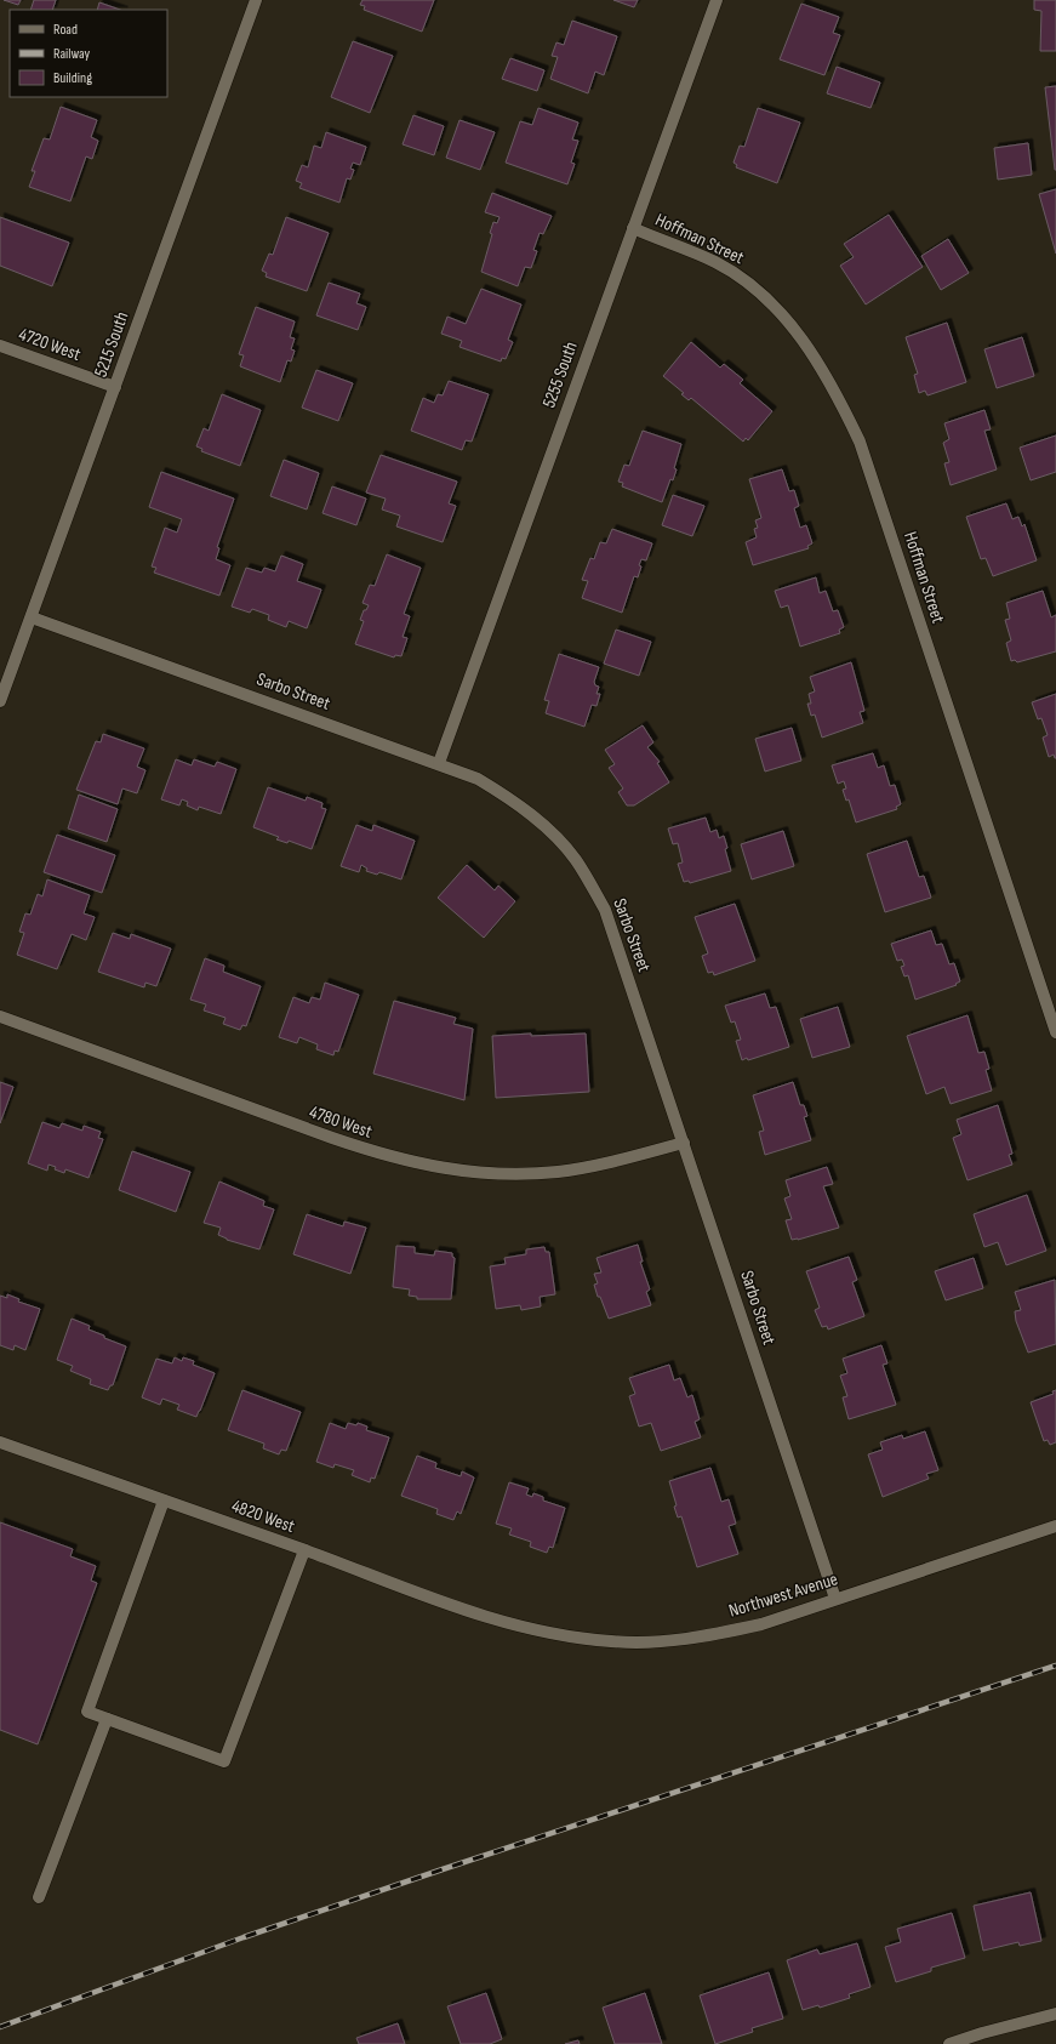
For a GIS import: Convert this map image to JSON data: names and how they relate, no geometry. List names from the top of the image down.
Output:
{
  "streets": {
    "street": [
      "Hoffman Street",
      "4720 West",
      "5215 South",
      "5255 South",
      "Sarbo Street",
      "4780 West",
      "4820 West",
      "Northwest Avenue"
    ]
  },
  "crossings": [
    ["Hoffman Street", "5255 South"],
    ["4720 West", "5215 South"],
    ["5215 South", "Sarbo Street"],
    ["5255 South", "Sarbo Street"],
    ["Sarbo Street", "4780 West"],
    ["Sarbo Street", "Northwest Avenue"],
    ["4820 West", "Northwest Avenue"]
  ],
  "legend": ["Road", "Railway", "Building"]
}
